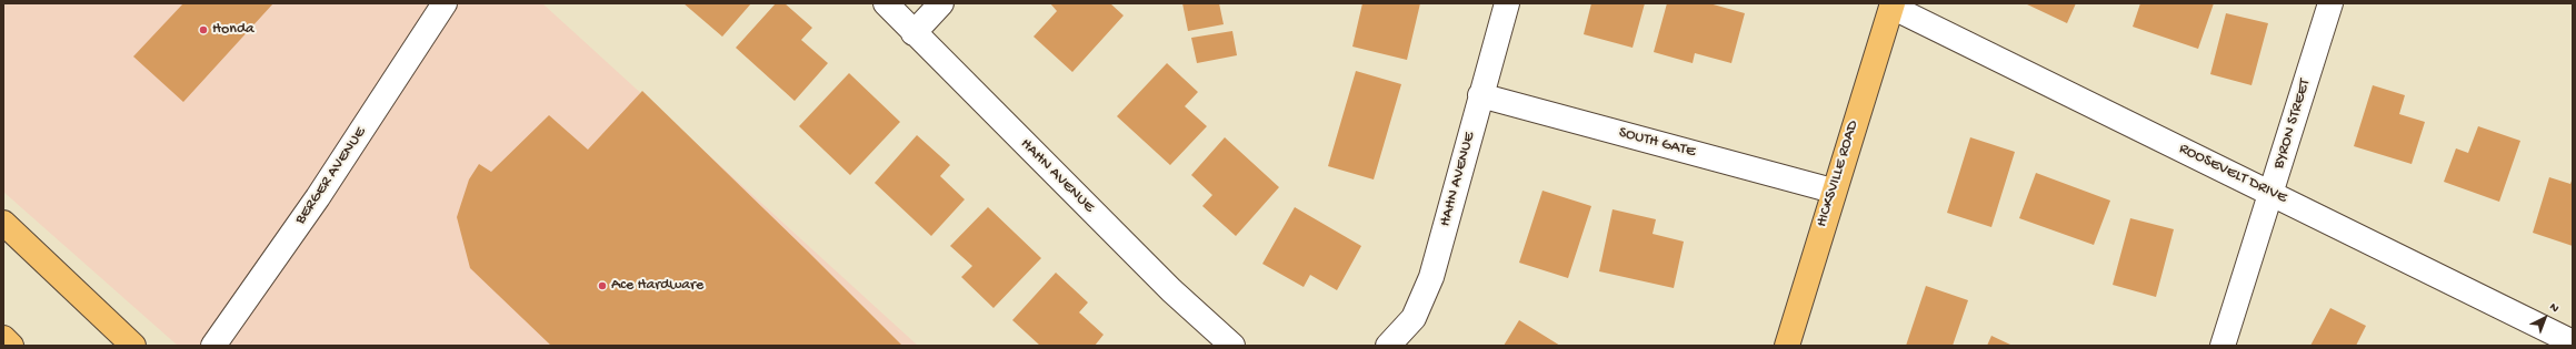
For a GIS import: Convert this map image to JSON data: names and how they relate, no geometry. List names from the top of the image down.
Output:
{
  "streets": {
    "main road": ["HICKSVILLE ROAD"],
    "street": [
      "BYRON STREET",
      "SOUTH GATE",
      "ROOSEVELT DRIVE",
      "BERGER AVENUE",
      "HAHN AVENUE"
    ]
  },
  "crossings": [
    ["BYRON STREET", "ROOSEVELT DRIVE"],
    ["SOUTH GATE", "HICKSVILLE ROAD"],
    ["SOUTH GATE", "HAHN AVENUE"],
    ["HICKSVILLE ROAD", "ROOSEVELT DRIVE"]
  ],
  "places": ["Honda", "Ace Hardware"],
  "north": "top right"
}
